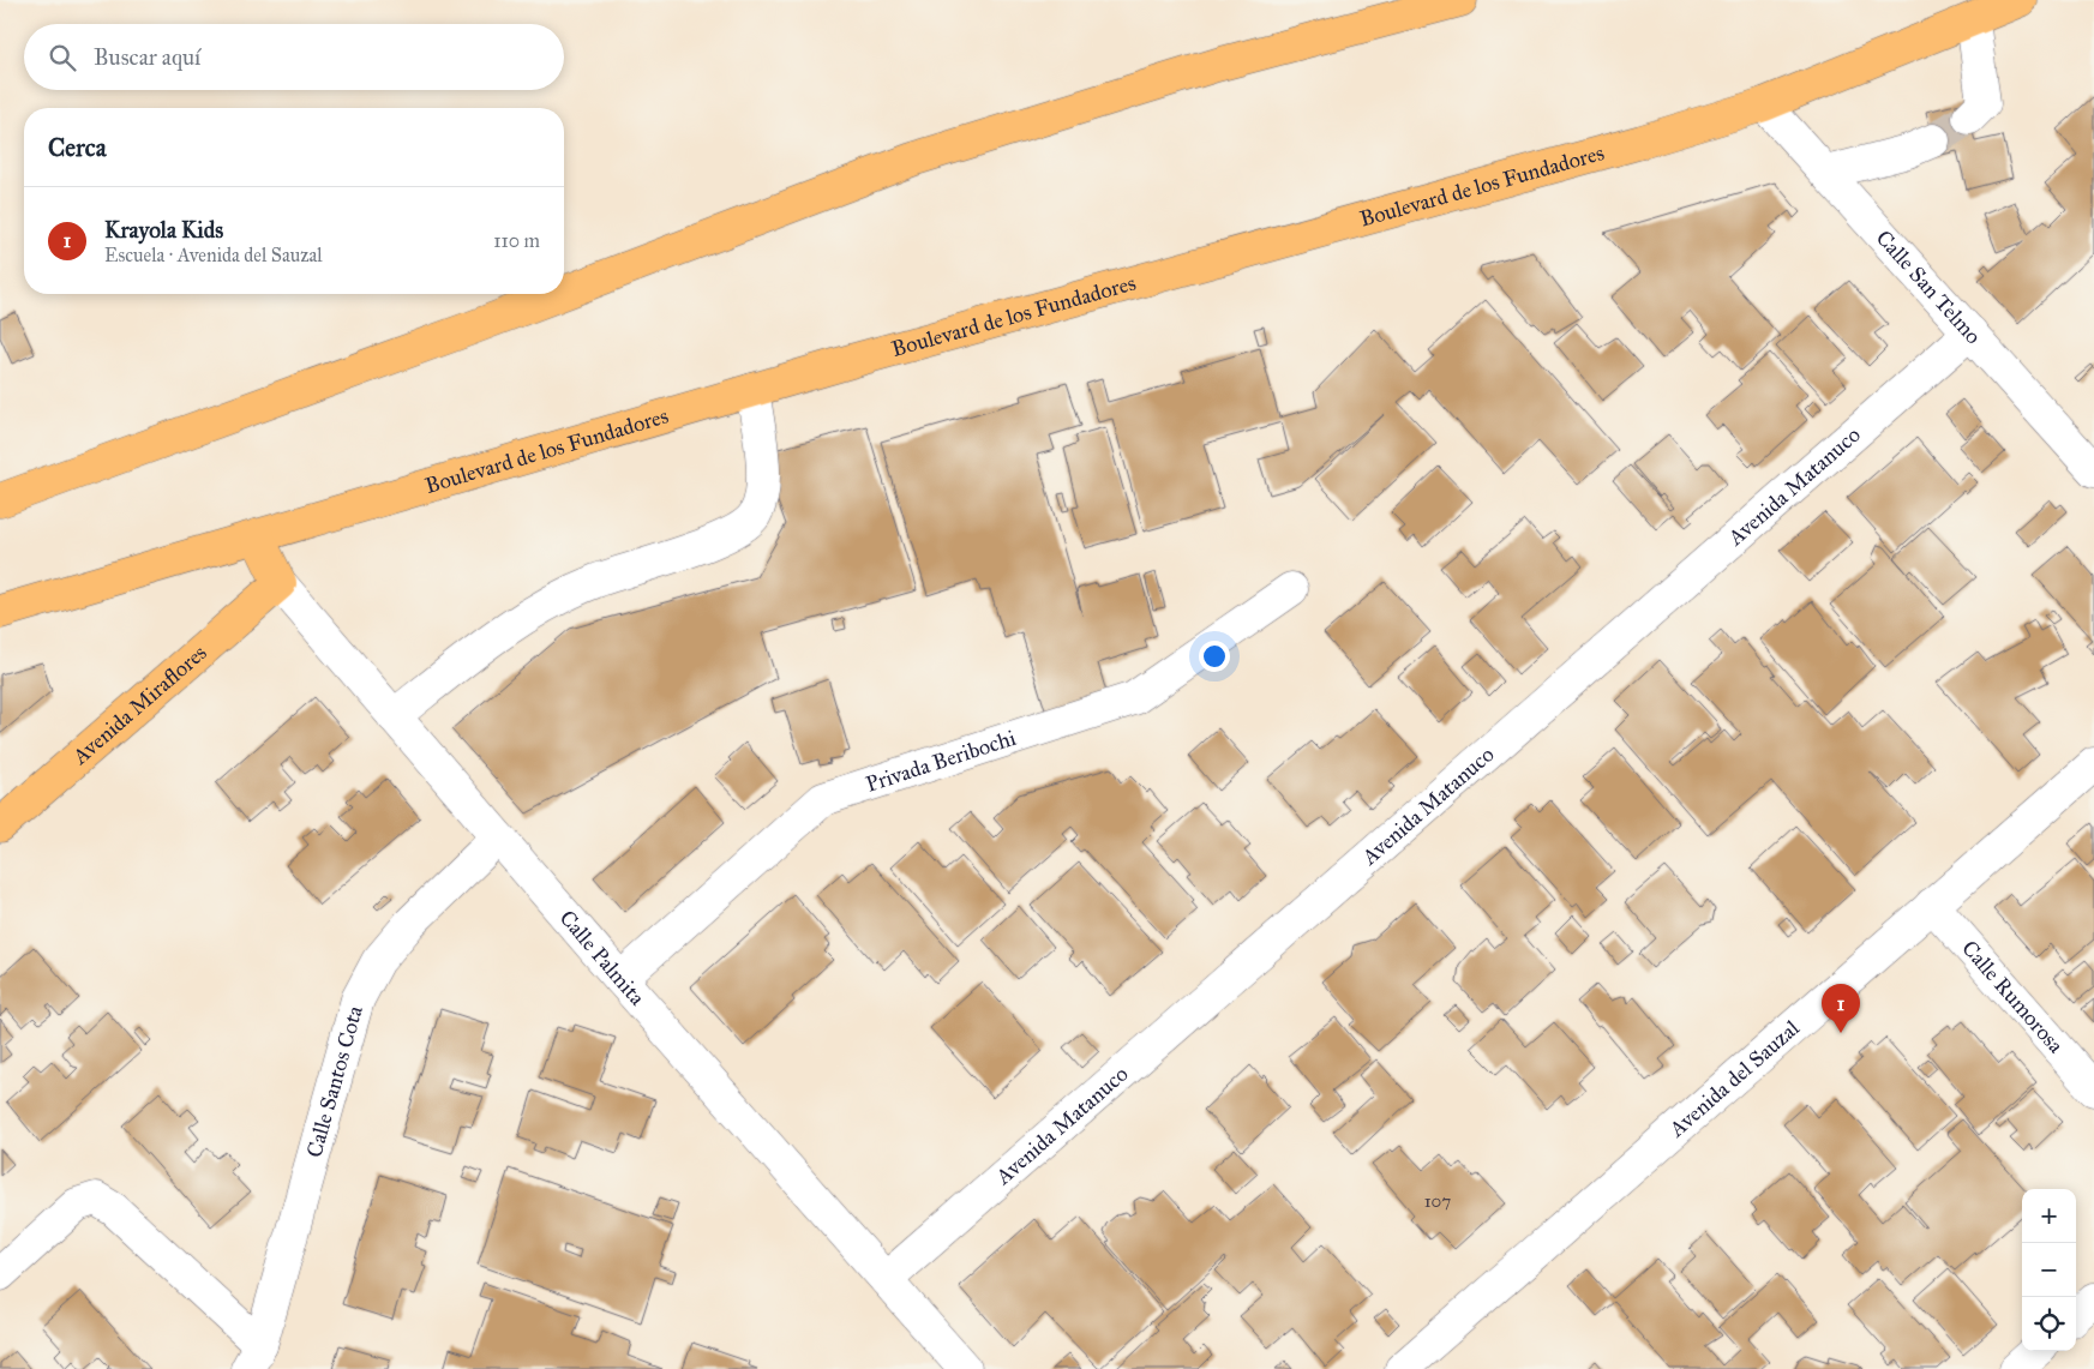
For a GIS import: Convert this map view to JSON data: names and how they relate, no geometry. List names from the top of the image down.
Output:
{
  "streets": {
    "main road": ["Boulevard de los Fundadores", "Avenida Miraflores", "Calle Palmita"],
    "street": [
      "Calle San Telmo",
      "Avenida Matanuco",
      "Privada Beribochi",
      "Calle Rumorosa",
      "Avenida del Sauzal",
      "Calle Santos Cota"
    ]
  },
  "crossings": [
    ["Boulevard de los Fundadores", "Calle San Telmo"],
    ["Boulevard de los Fundadores", "Calle Palmita"],
    ["Calle San Telmo", "Avenida Matanuco"],
    ["Avenida Matanuco", "Calle Palmita"],
    ["Avenida Miraflores", "Calle Palmita"],
    ["Privada Beribochi", "Calle Palmita"],
    ["Calle Palmita", "Calle Santos Cota"],
    ["Calle Rumorosa", "Avenida del Sauzal"]
  ],
  "house_numbers": ["107"],
  "page": {
    "search": "Buscar aquí",
    "heading": "Cerca",
    "list": [
      {
        "mark": "1",
        "name": "Krayola Kids",
        "note": "Escuela · Avenida del Sauzal",
        "value": "110 m"
      }
    ],
    "pins": "1",
    "map_buttons": ["+", "−"]
  }
}
